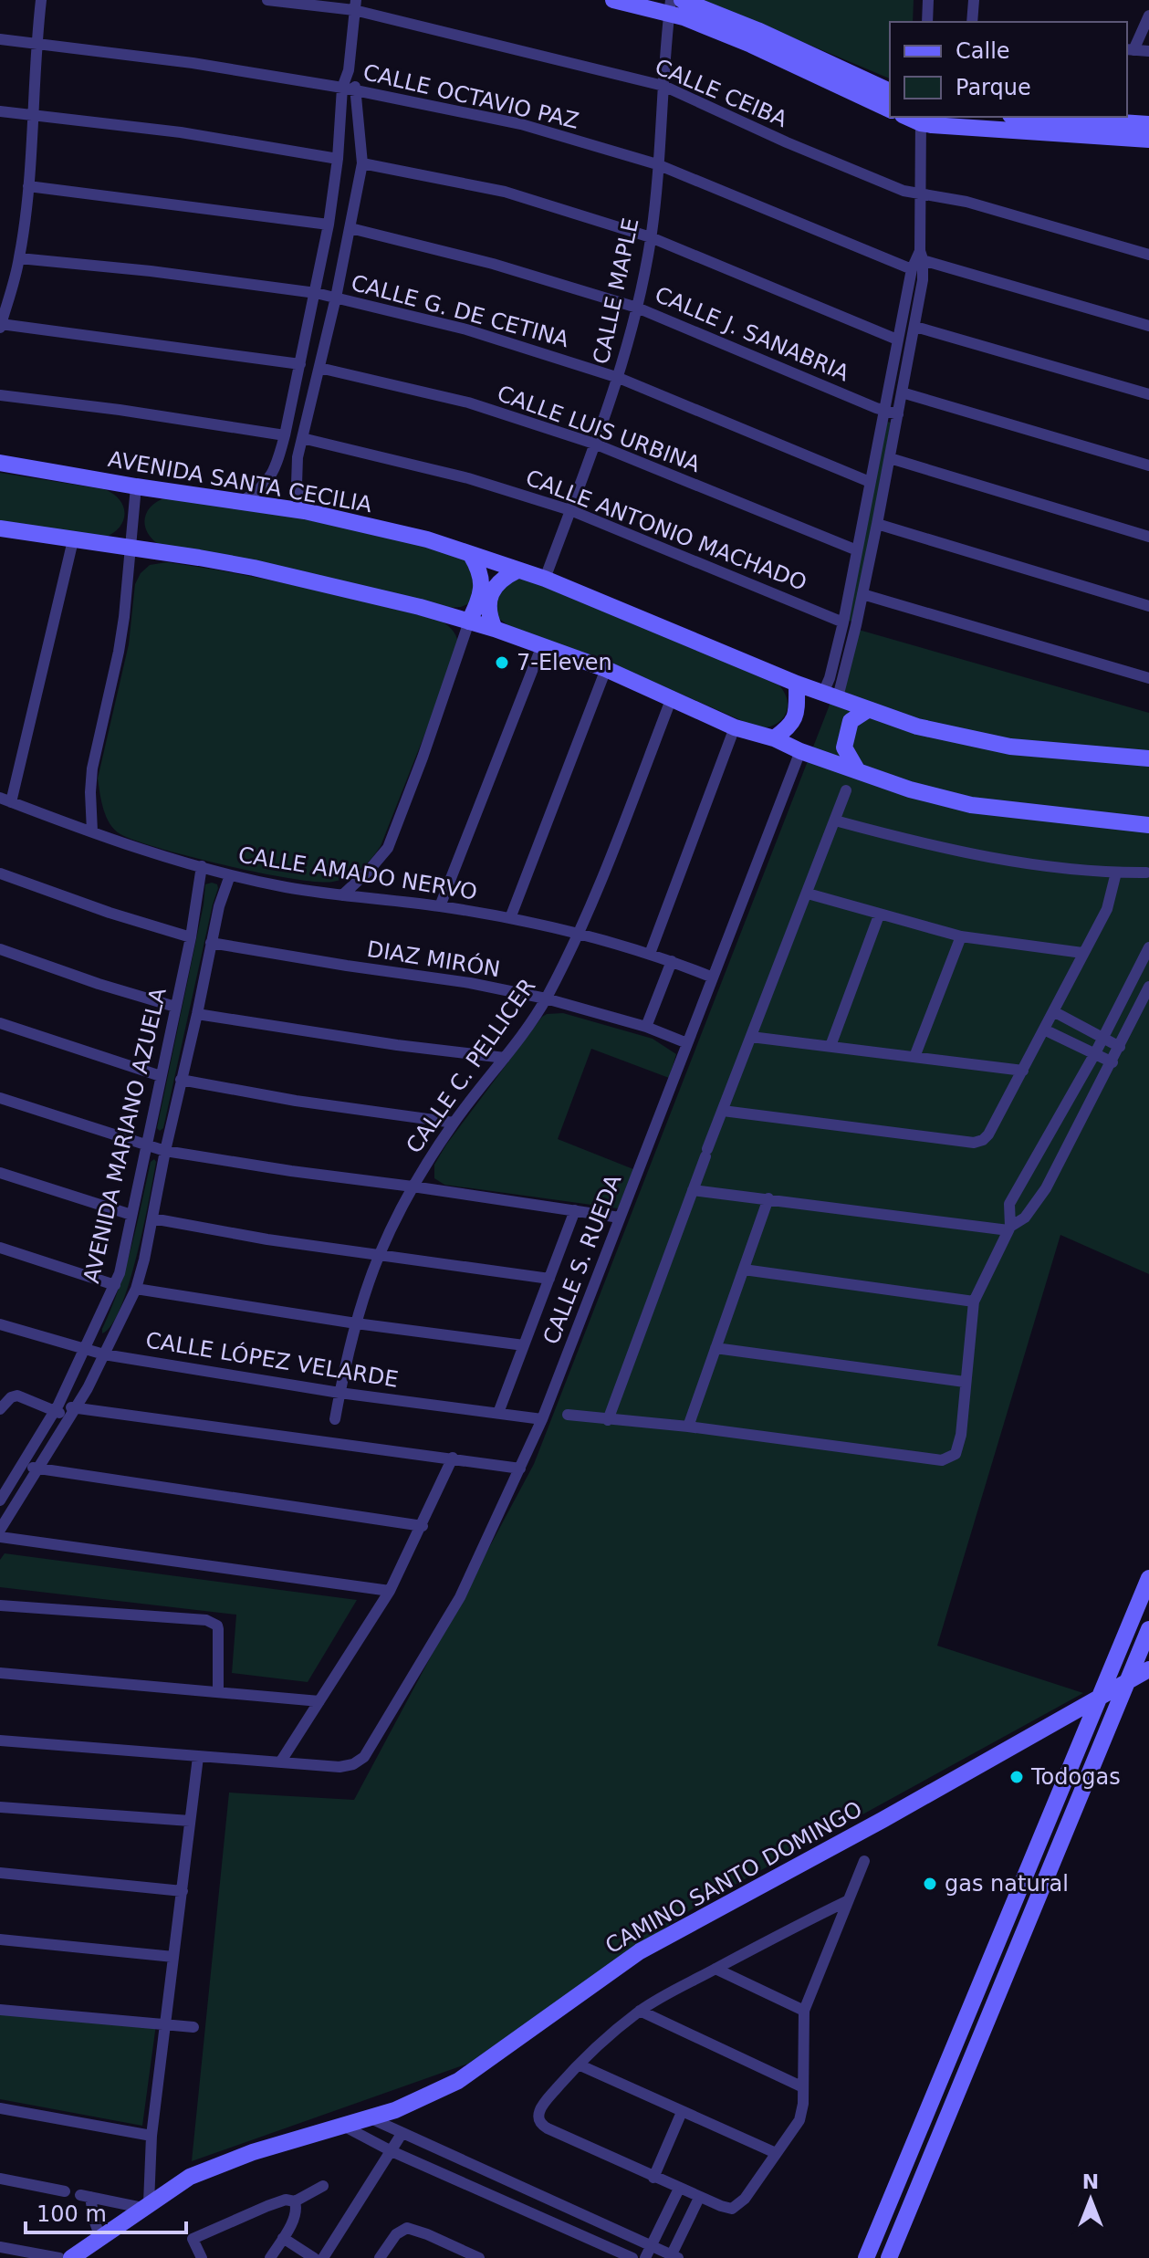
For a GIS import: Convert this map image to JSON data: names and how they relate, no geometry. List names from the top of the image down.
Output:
{
  "streets": {
    "street": [
      "CALLE CEIBA",
      "CALLE OCTAVIO PAZ",
      "CALLE MAPLE",
      "CALLE G. DE CETINA",
      "CALLE J. SANABRIA",
      "CALLE LUIS URBINA",
      "AVENIDA SANTA CECILIA",
      "CALLE ANTONIO MACHADO",
      "CALLE AMADO NERVO",
      "DIAZ MIRÓN",
      "CALLE C. PELLICER",
      "AVENIDA MARIANO AZUELA",
      "CALLE S. RUEDA",
      "CALLE LÓPEZ VELARDE",
      "CAMINO SANTO DOMINGO"
    ]
  },
  "crossings": [
    ["CALLE CEIBA", "CALLE MAPLE"],
    ["CALLE OCTAVIO PAZ", "CALLE MAPLE"],
    ["CALLE MAPLE", "CALLE G. DE CETINA"],
    ["CALLE MAPLE", "CALLE J. SANABRIA"],
    ["CALLE MAPLE", "CALLE LUIS URBINA"],
    ["CALLE MAPLE", "AVENIDA SANTA CECILIA"],
    ["CALLE MAPLE", "CALLE ANTONIO MACHADO"],
    ["CALLE AMADO NERVO", "CALLE C. PELLICER"],
    ["CALLE AMADO NERVO", "AVENIDA MARIANO AZUELA"],
    ["CALLE AMADO NERVO", "CALLE S. RUEDA"],
    ["DIAZ MIRÓN", "CALLE C. PELLICER"],
    ["DIAZ MIRÓN", "AVENIDA MARIANO AZUELA"],
    ["DIAZ MIRÓN", "CALLE S. RUEDA"],
    ["CALLE C. PELLICER", "CALLE LÓPEZ VELARDE"],
    ["AVENIDA MARIANO AZUELA", "CALLE LÓPEZ VELARDE"],
    ["CALLE S. RUEDA", "CALLE LÓPEZ VELARDE"]
  ],
  "places": ["7-Eleven", "Todogas", "gas natural"],
  "legend": ["Calle", "Parque"],
  "scale_bar": "100 m",
  "north": "top"
}
